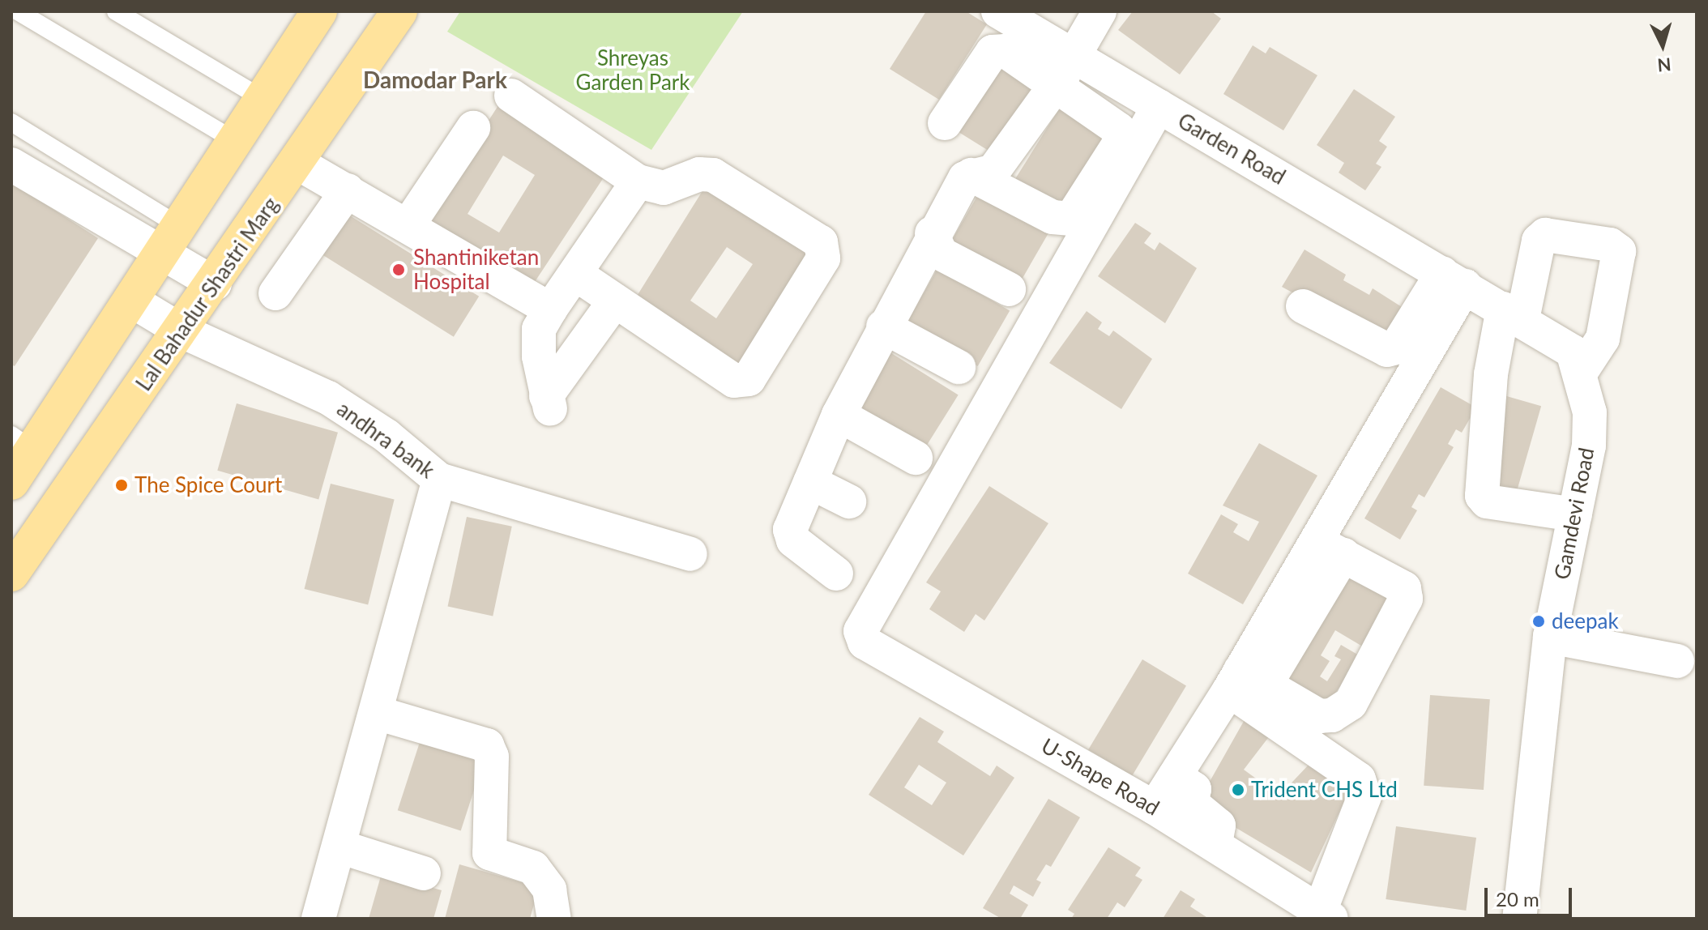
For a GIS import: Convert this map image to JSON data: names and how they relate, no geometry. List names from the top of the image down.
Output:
{
  "streets": {
    "main road": ["Lal Bahadur Shastri Marg"],
    "street": [
      "Garden Road",
      "andhra bank",
      "Gamdevi Road",
      "U-Shape Road"
    ]
  },
  "crossings": [
    ["Garden Road", "Gamdevi Road"],
    ["Garden Road", "U-Shape Road"],
    ["Lal Bahadur Shastri Marg", "andhra bank"]
  ],
  "districts": ["Damodar Park"],
  "parks": ["Shreyas Garden Park"],
  "places": [
    "Shantiniketan Hospital",
    "The Spice Court",
    "deepak",
    "Trident CHS Ltd"
  ],
  "scale_bar": "20 m",
  "north": "bottom"
}
